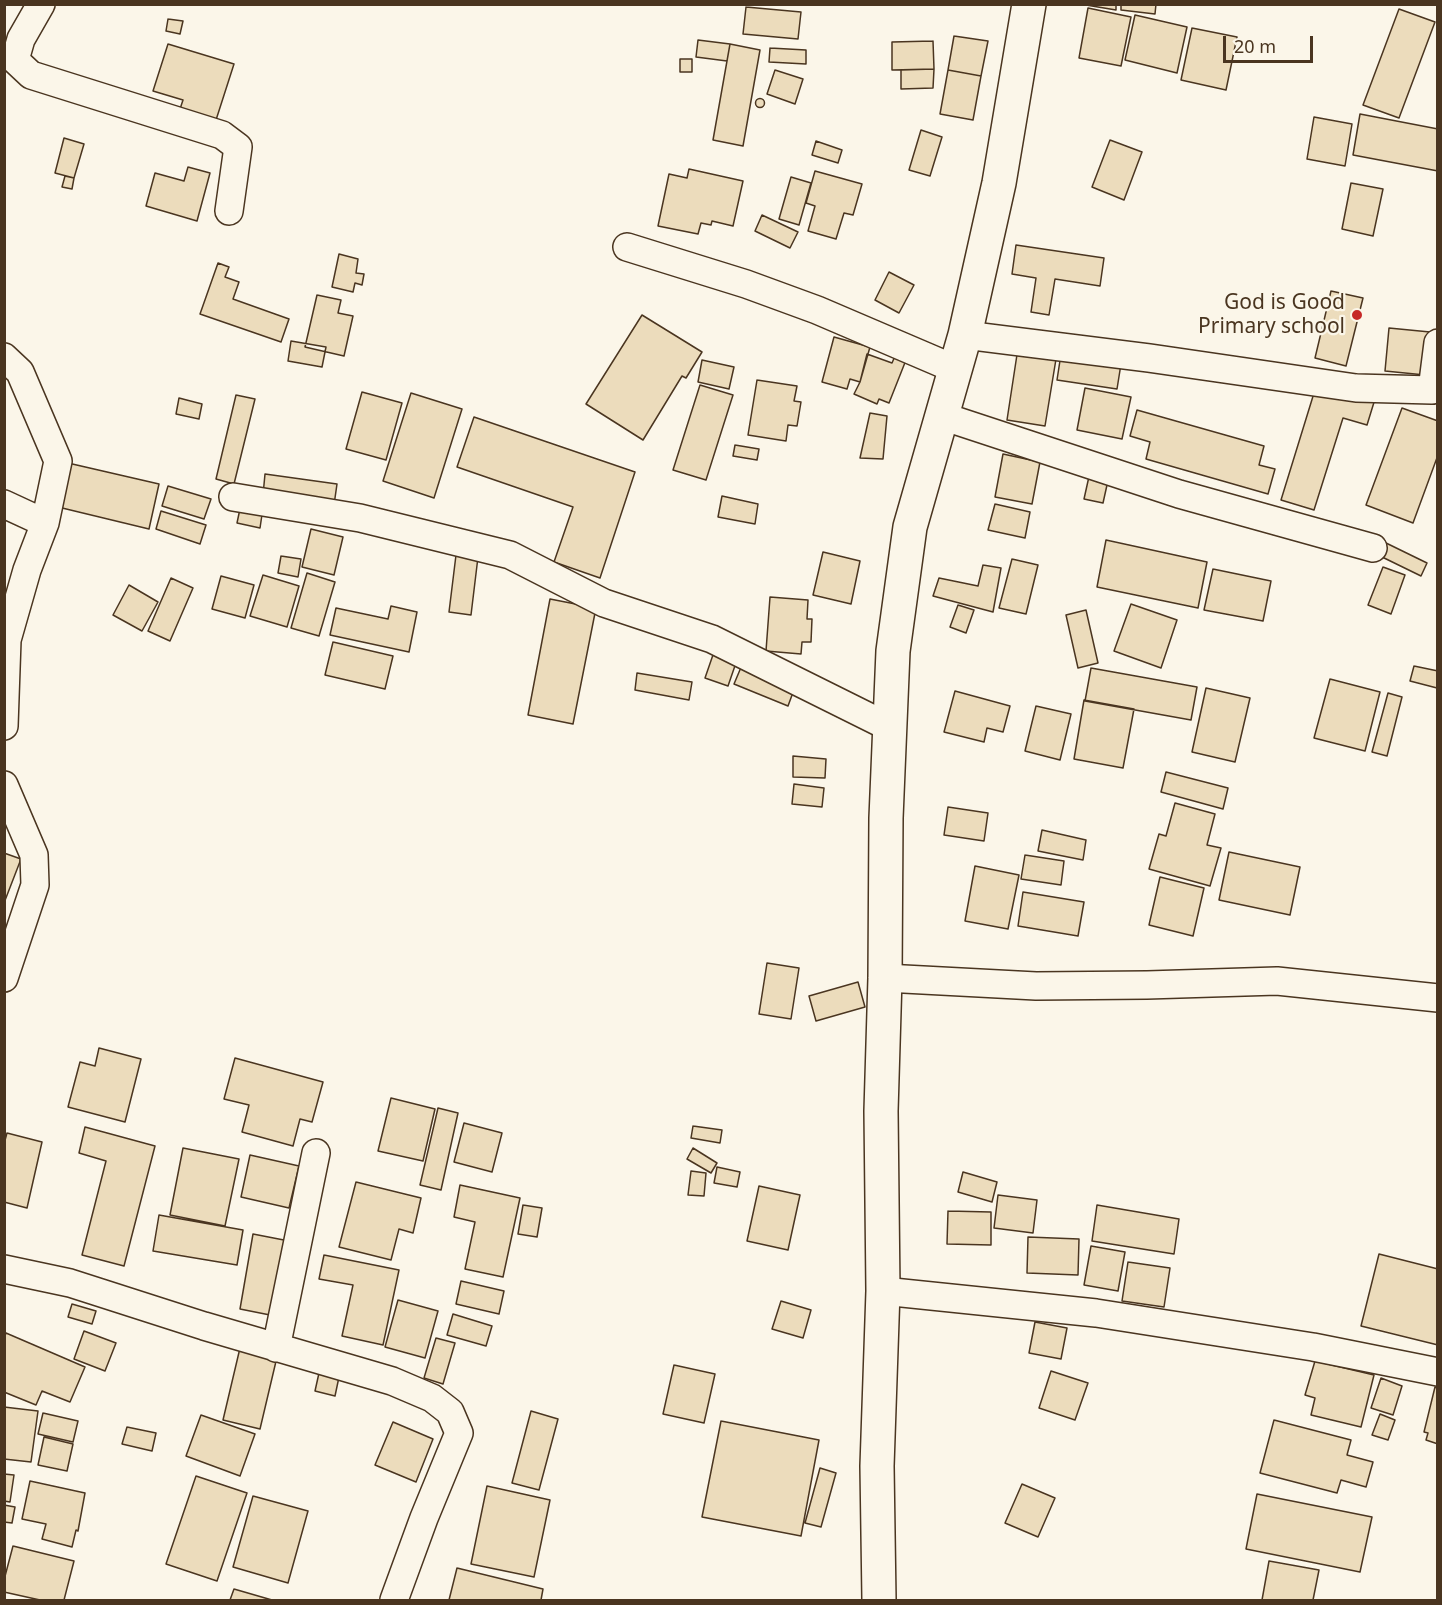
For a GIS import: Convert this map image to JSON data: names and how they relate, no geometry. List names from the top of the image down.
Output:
{
  "places": ["God is Good Primary school"],
  "scale_bar": "20 m"
}
